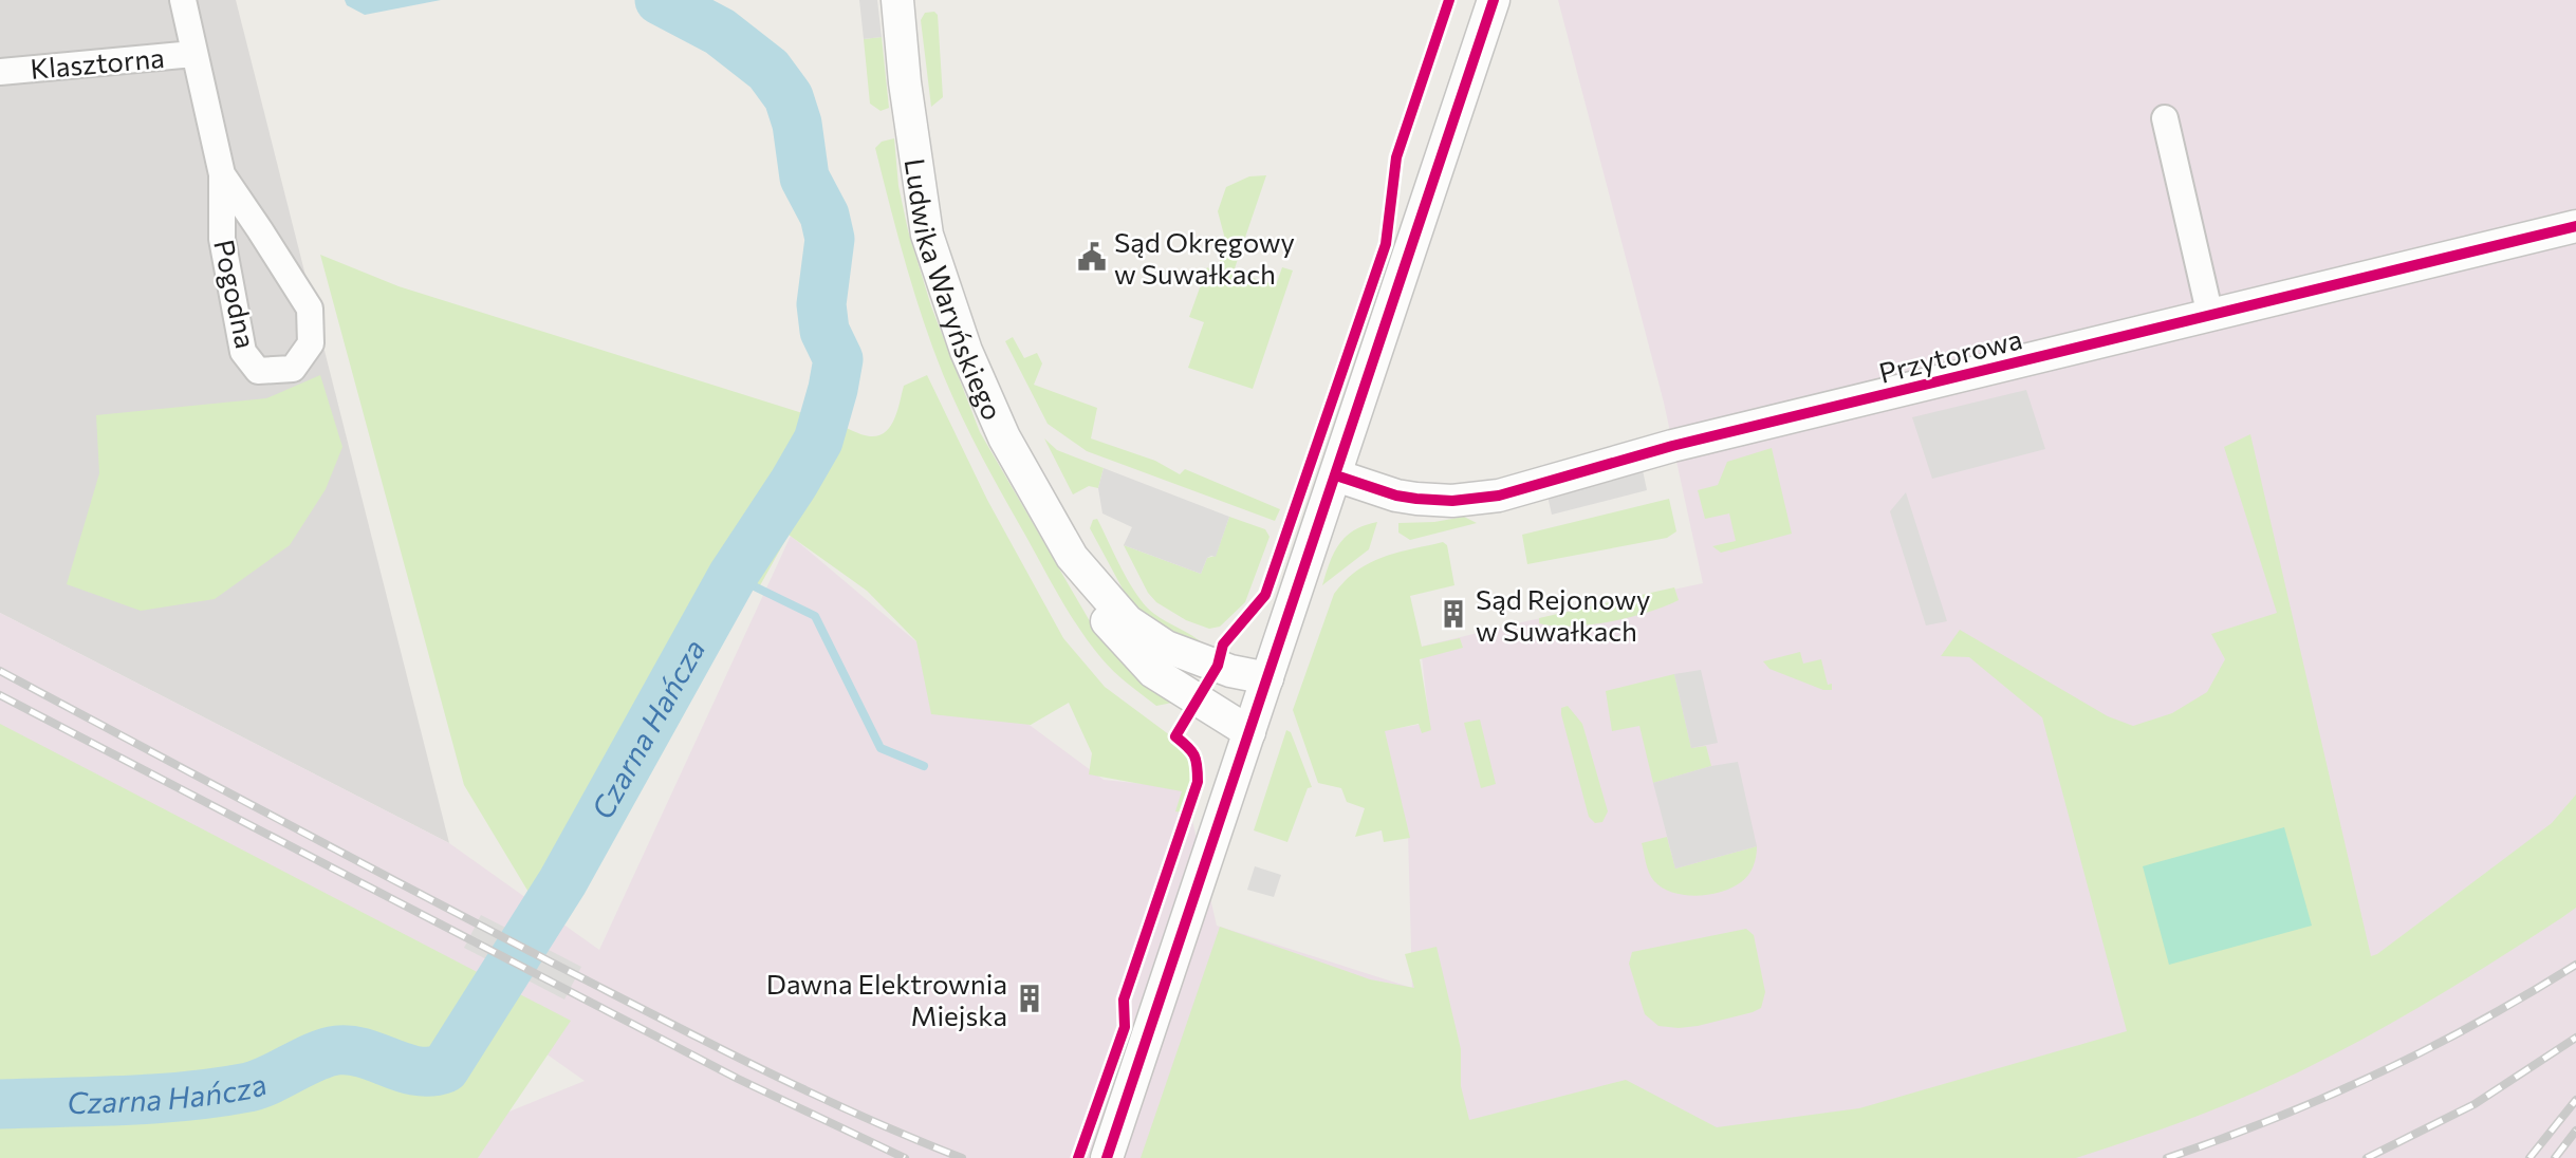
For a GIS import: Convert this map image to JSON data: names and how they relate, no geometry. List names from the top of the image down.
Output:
{
  "streets": {
    "street": [
      "Klasztorna",
      "Ludwika Waryńskiego",
      "Pogodna",
      "Przytorowa"
    ]
  },
  "crossings": [
    ["Klasztorna", "Pogodna"]
  ],
  "water": ["Czarna Hańcza"],
  "places": {
    "public building": ["Sąd Okręgowy w Suwałkach"],
    "building": ["Sąd Rejonowy w Suwałkach", "Dawna Elektrownia Miejska"]
  }
}
